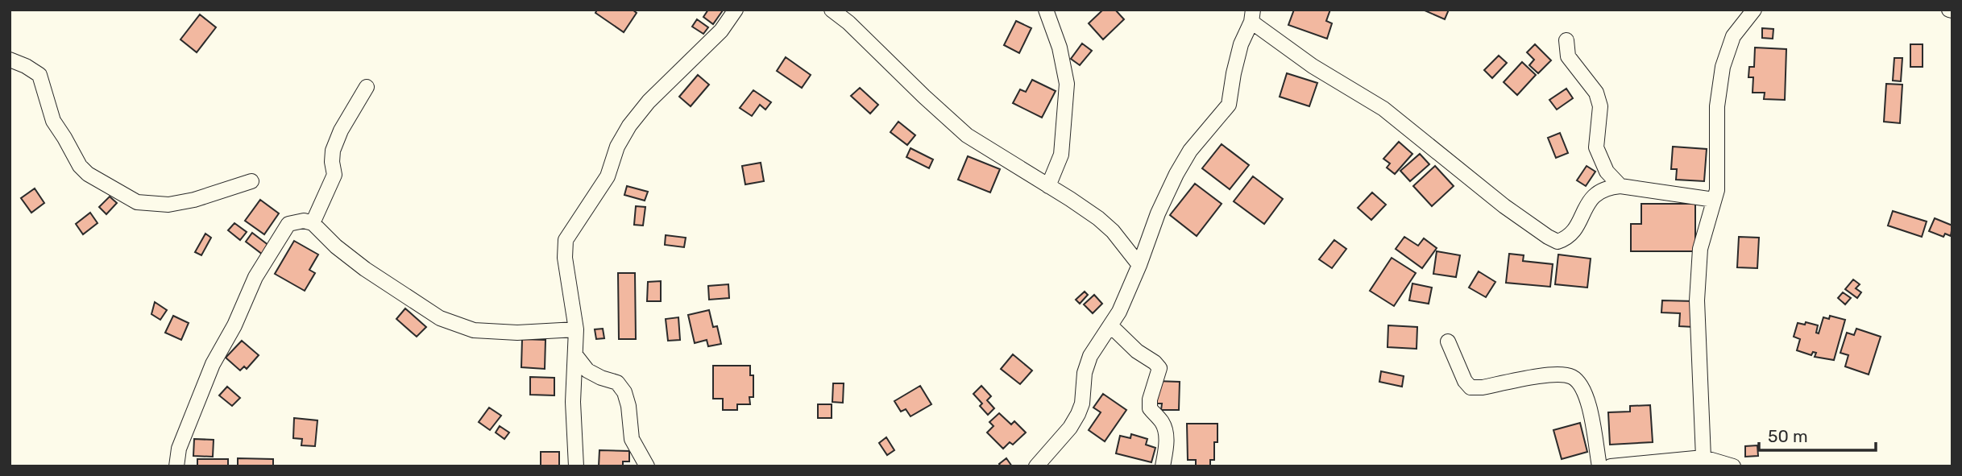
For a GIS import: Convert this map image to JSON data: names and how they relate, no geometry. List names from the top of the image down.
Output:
{
  "scale_bar": "50 m"
}
